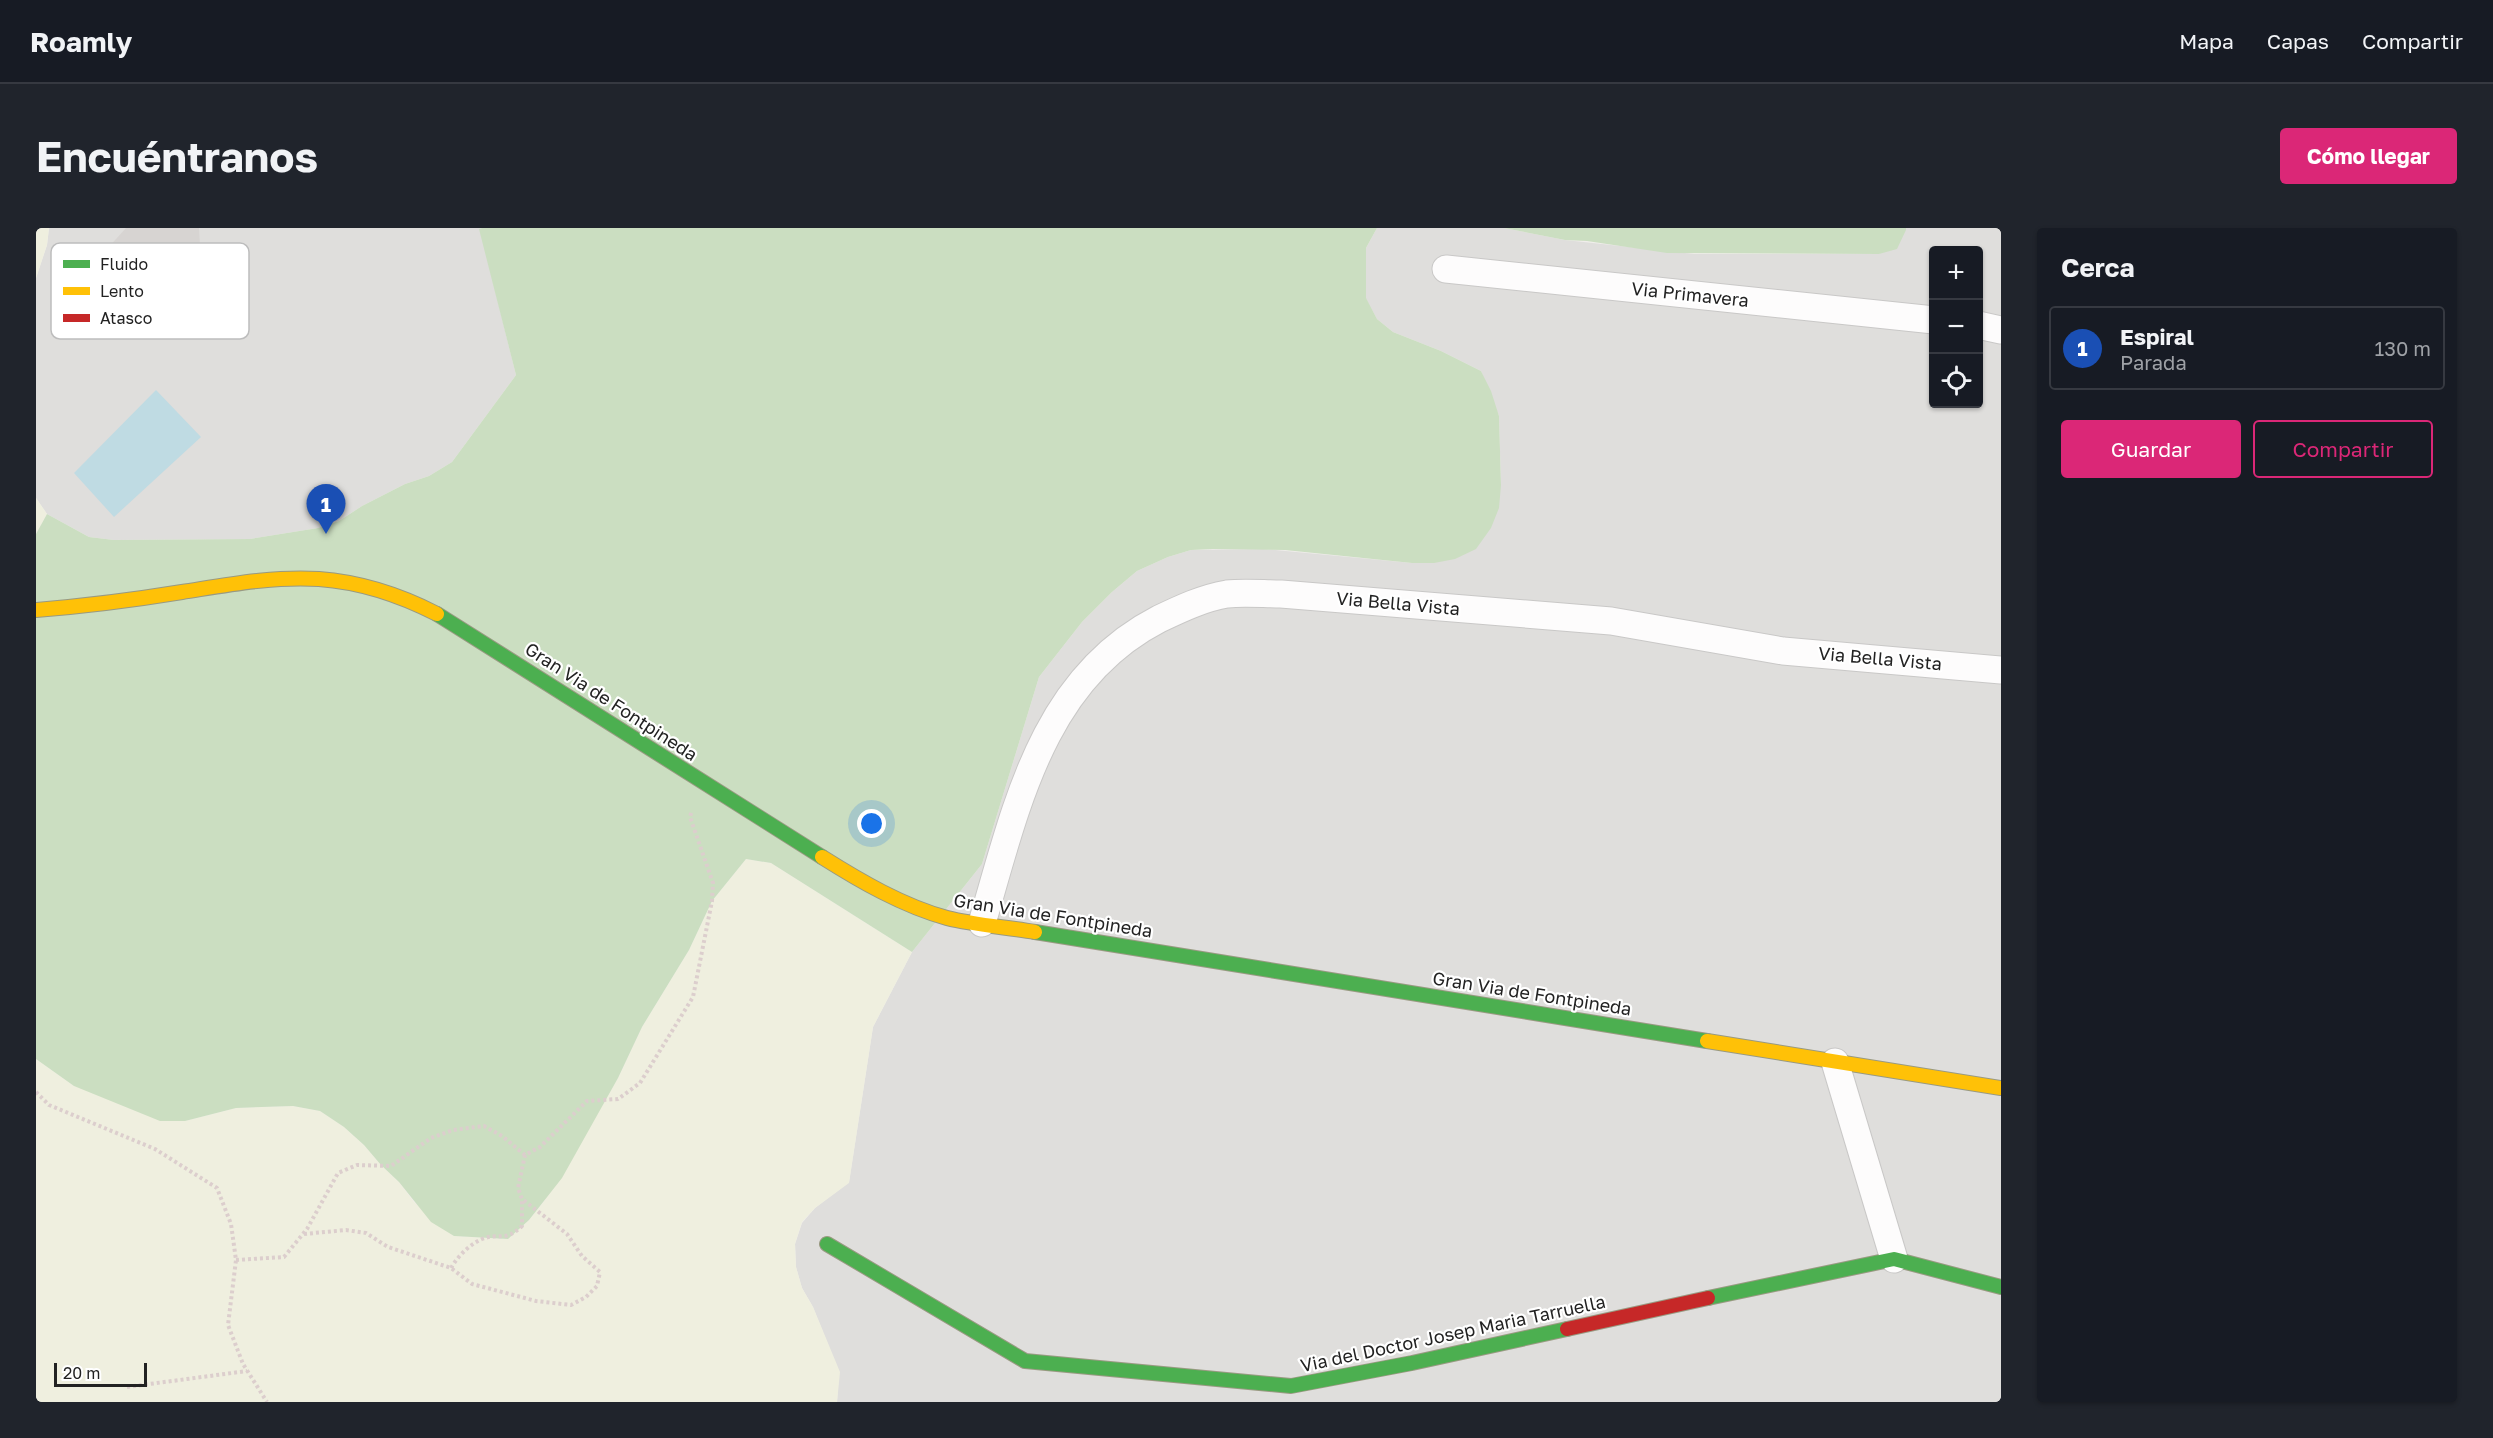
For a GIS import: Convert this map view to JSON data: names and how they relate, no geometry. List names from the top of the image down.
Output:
{
  "streets": {
    "street": [
      "Via Primavera",
      "Via Bella Vista",
      "Gran Via de Fontpineda",
      "Via del Doctor Josep Maria Tarruella"
    ]
  },
  "crossings": [
    ["Via Bella Vista", "Gran Via de Fontpineda"]
  ],
  "legend": ["Fluido", "Lento", "Atasco"],
  "scale_bar": "20 m",
  "page": {
    "header": "Roamly",
    "nav": ["Mapa", "Capas", "Compartir"],
    "buttons": [
      "Cómo llegar",
      ["Guardar", "Compartir"]
    ],
    "title": "Encuéntranos",
    "heading": "Cerca",
    "map_buttons": ["+", "−"],
    "list": [
      {
        "mark": "1",
        "name": "Espiral",
        "note": "Parada",
        "value": "130 m"
      }
    ],
    "pins": "1",
    "scale": "20 m"
  }
}
